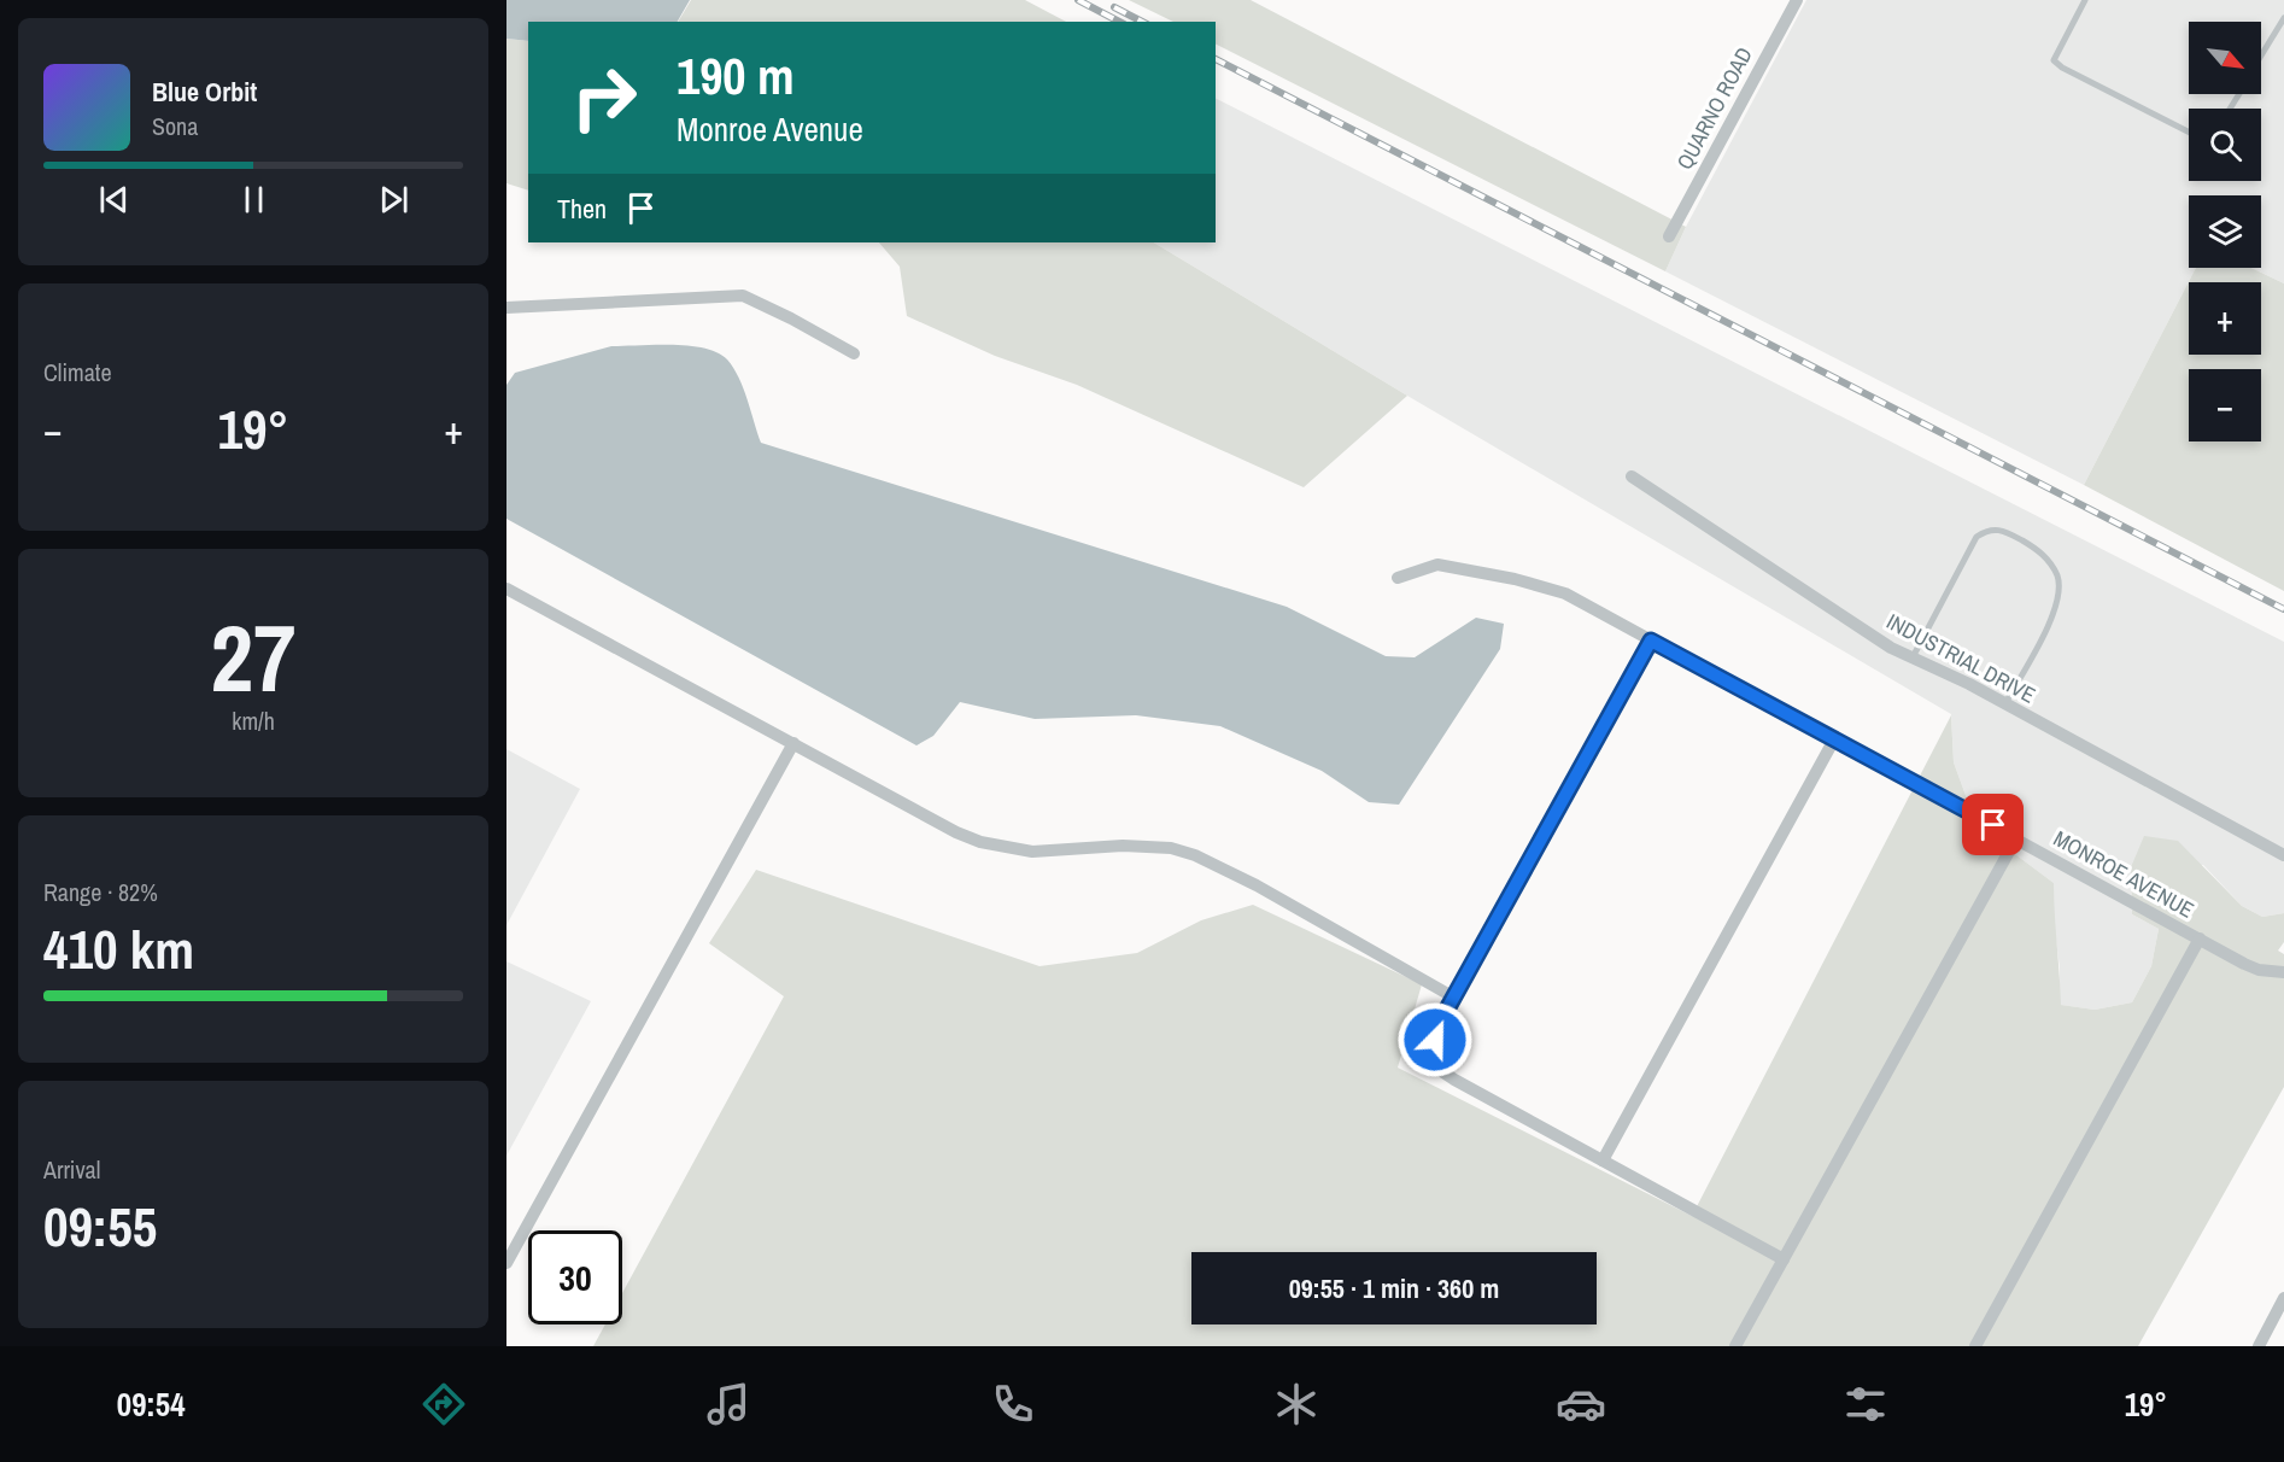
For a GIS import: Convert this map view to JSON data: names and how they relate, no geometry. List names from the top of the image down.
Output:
{
  "streets": {
    "street": ["QUARNO ROAD", "INDUSTRIAL DRIVE", "MONROE AVENUE"]
  },
  "north": "bottom right",
  "page": {
    "map_buttons": ["+", "−"],
    "turn": ["190 m", "Monroe Avenue"],
    "song": ["Blue Orbit", "Sona"],
    "then": "Then",
    "tile": [
      "Climate",
      ["27", "km/h"],
      ["Range · 82%", "410 km"],
      ["Arrival", "09:55"]
    ],
    "heat": ["−", "19°", "+"],
    "limit": "30",
    "trip": "09:55 · 1 min · 360 m",
    "tabs": ["09:54", "19°"]
  }
}
